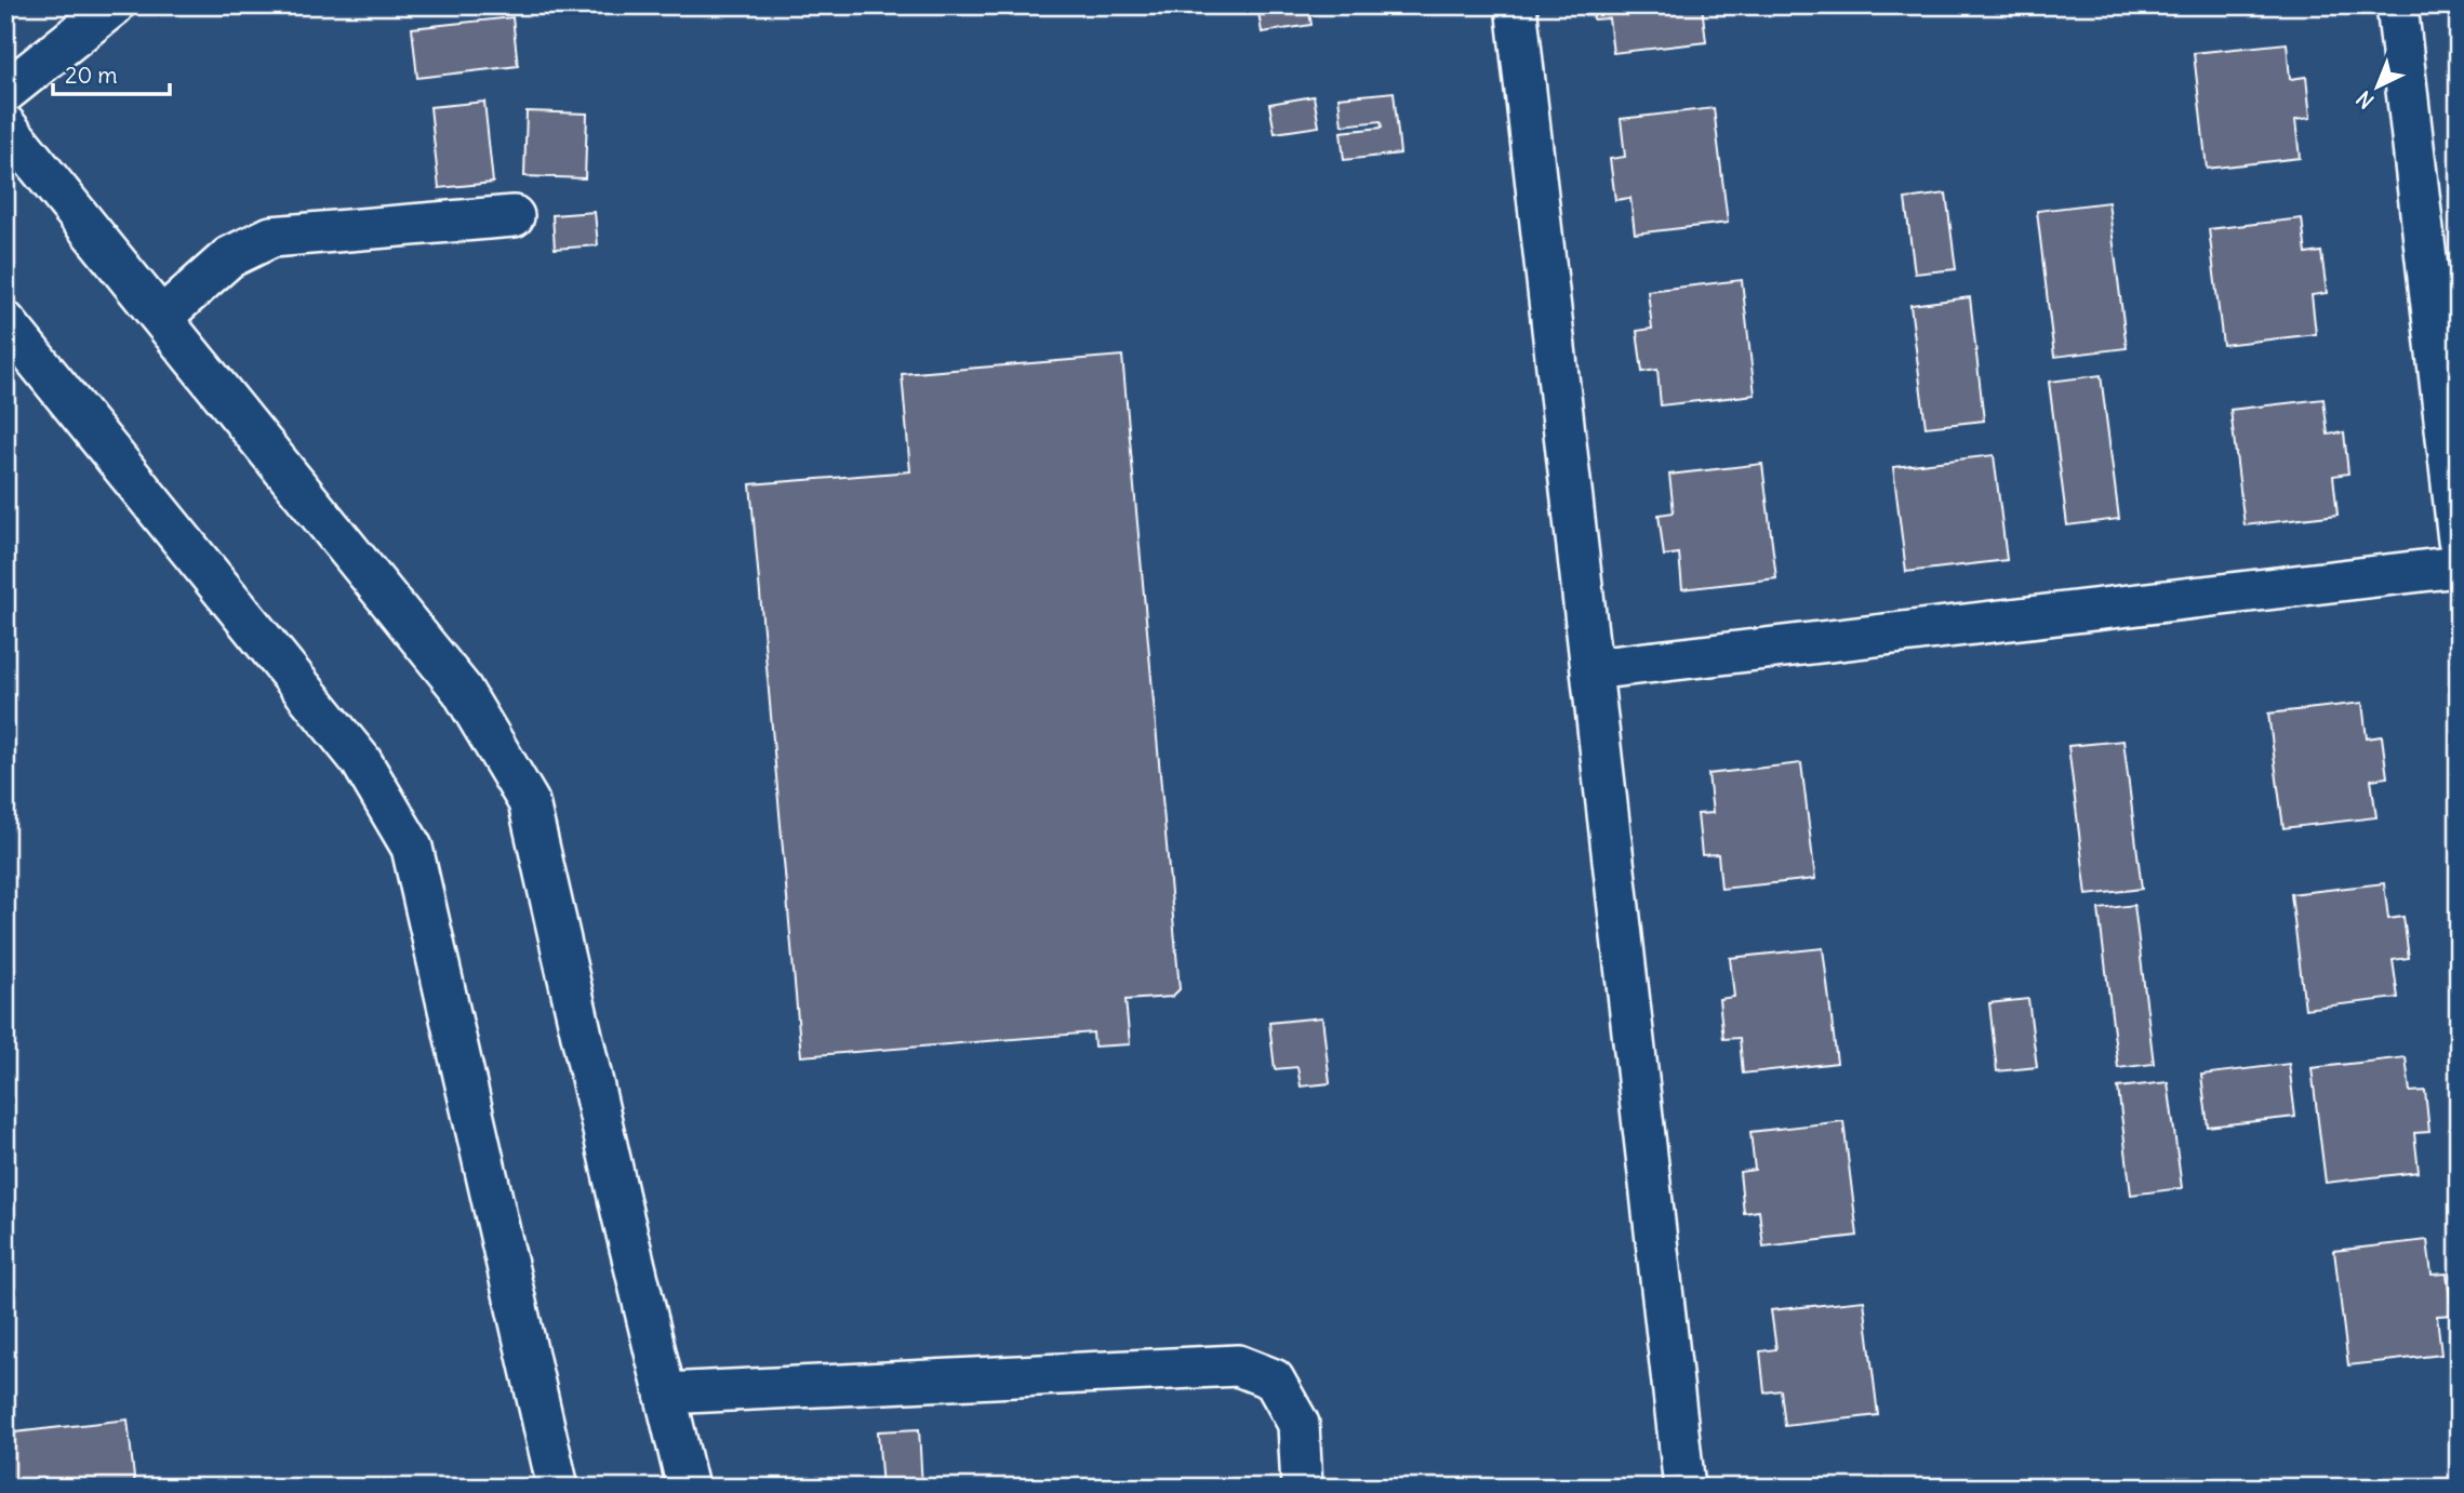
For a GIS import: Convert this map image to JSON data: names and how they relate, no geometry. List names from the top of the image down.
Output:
{
  "scale_bar": "20 m",
  "north": "bottom left"
}
